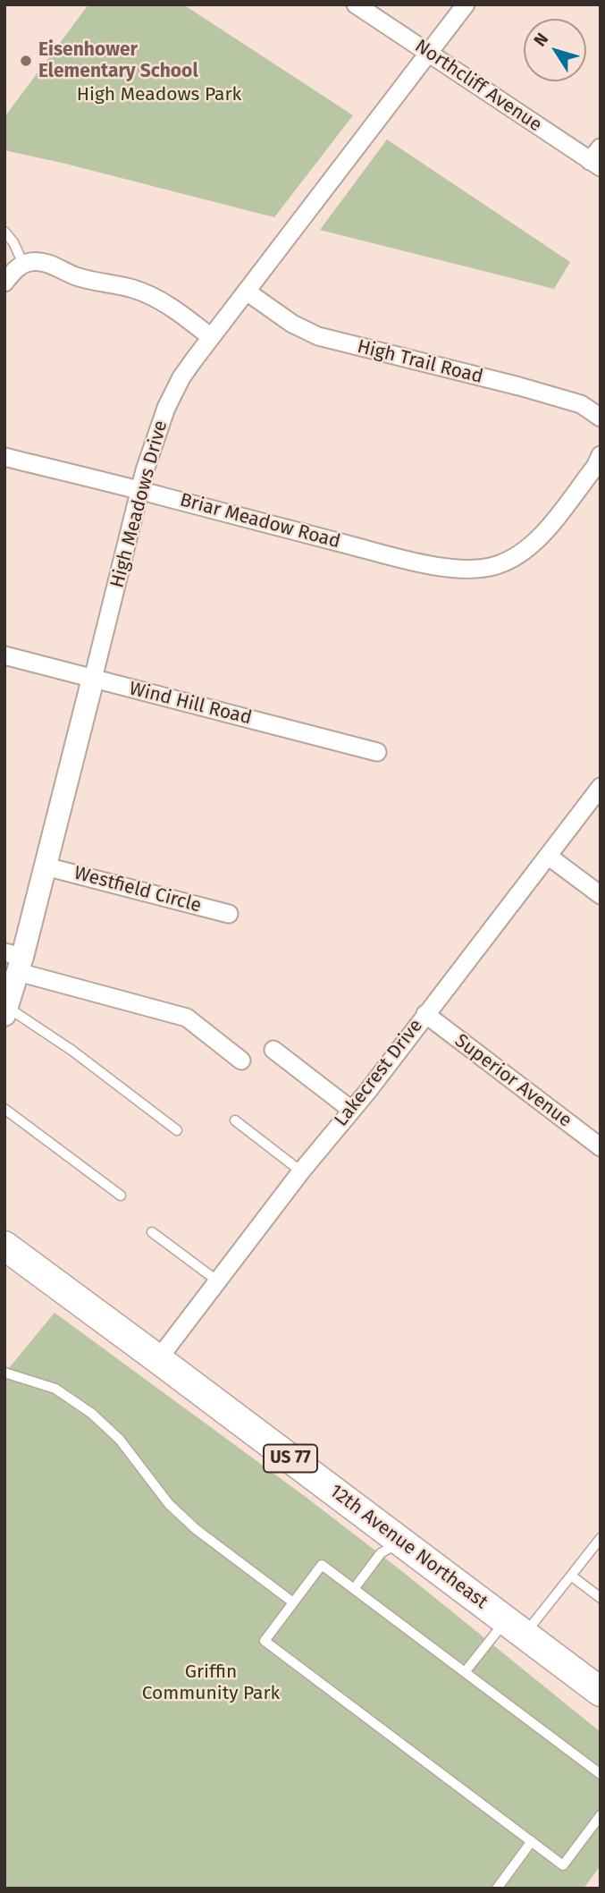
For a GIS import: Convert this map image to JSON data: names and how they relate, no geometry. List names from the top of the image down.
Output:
{
  "streets": {
    "main road": ["US 77", "12th Avenue Northeast"],
    "street": [
      "Northcliff Avenue",
      "High Trail Road",
      "High Meadows Drive",
      "Briar Meadow Road",
      "Wind Hill Road",
      "Westfield Circle",
      "Lakecrest Drive",
      "Superior Avenue"
    ]
  },
  "crossings": [
    ["Northcliff Avenue", "High Meadows Drive"],
    ["High Trail Road", "High Meadows Drive"],
    ["High Meadows Drive", "Briar Meadow Road"],
    ["High Meadows Drive", "Wind Hill Road"],
    ["High Meadows Drive", "Westfield Circle"],
    ["Lakecrest Drive", "Superior Avenue"],
    ["Lakecrest Drive", "12th Avenue Northeast"]
  ],
  "parks": ["High Meadows Park", "Griffin Community Park"],
  "places": ["Eisenhower Elementary School"],
  "north": "top left"
}
